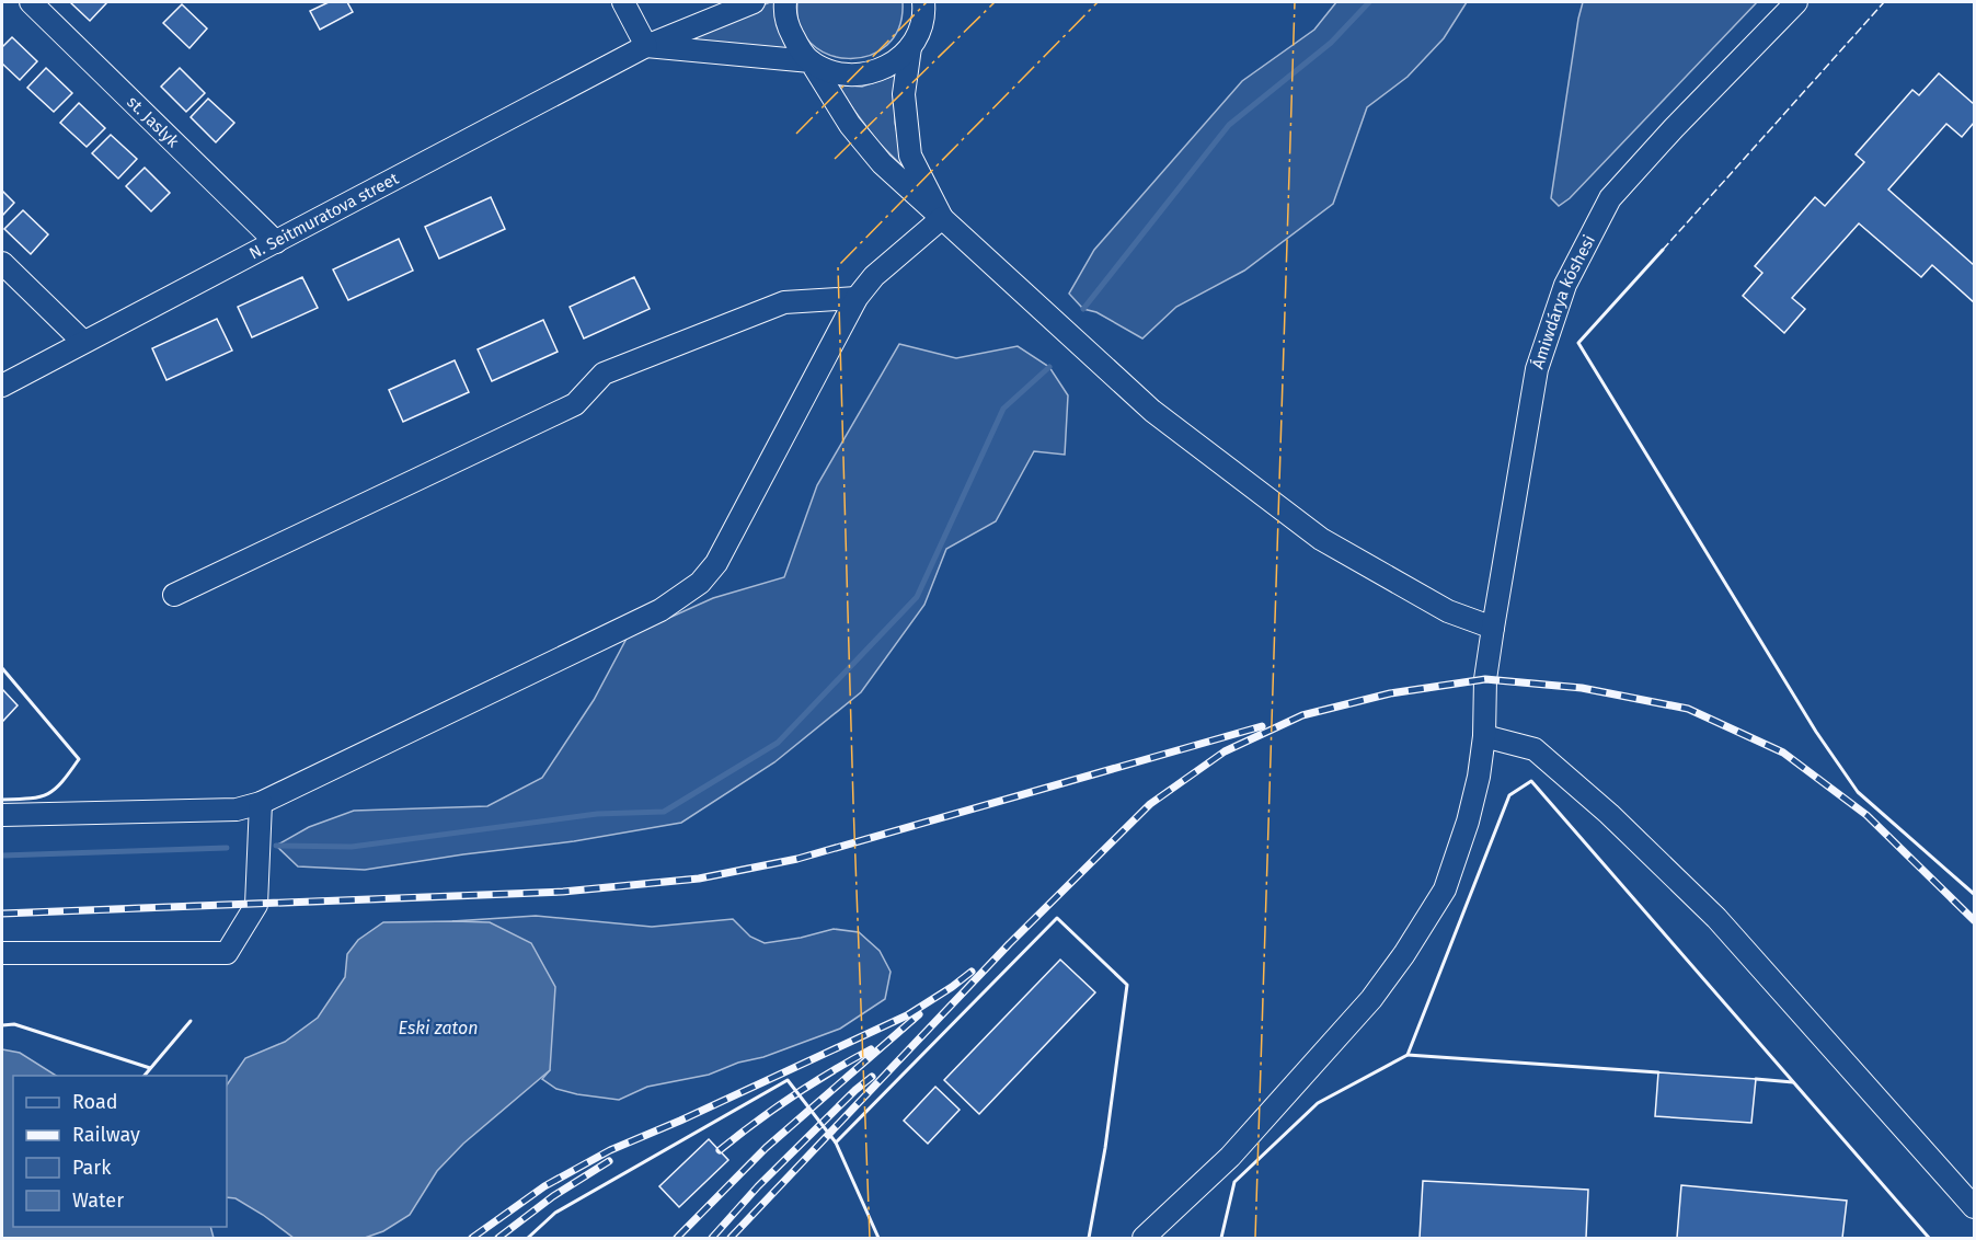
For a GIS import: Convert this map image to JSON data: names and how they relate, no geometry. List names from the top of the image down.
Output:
{
  "streets": {
    "street": ["st. Jaslyk", "N. Seitmuratova street", "Ámiwdárya kóshesi"]
  },
  "crossings": [
    ["st. Jaslyk", "N. Seitmuratova street"]
  ],
  "water": ["Eski zaton"],
  "legend": [
    "Road",
    "Railway",
    "Park",
    "Water"
  ]
}
